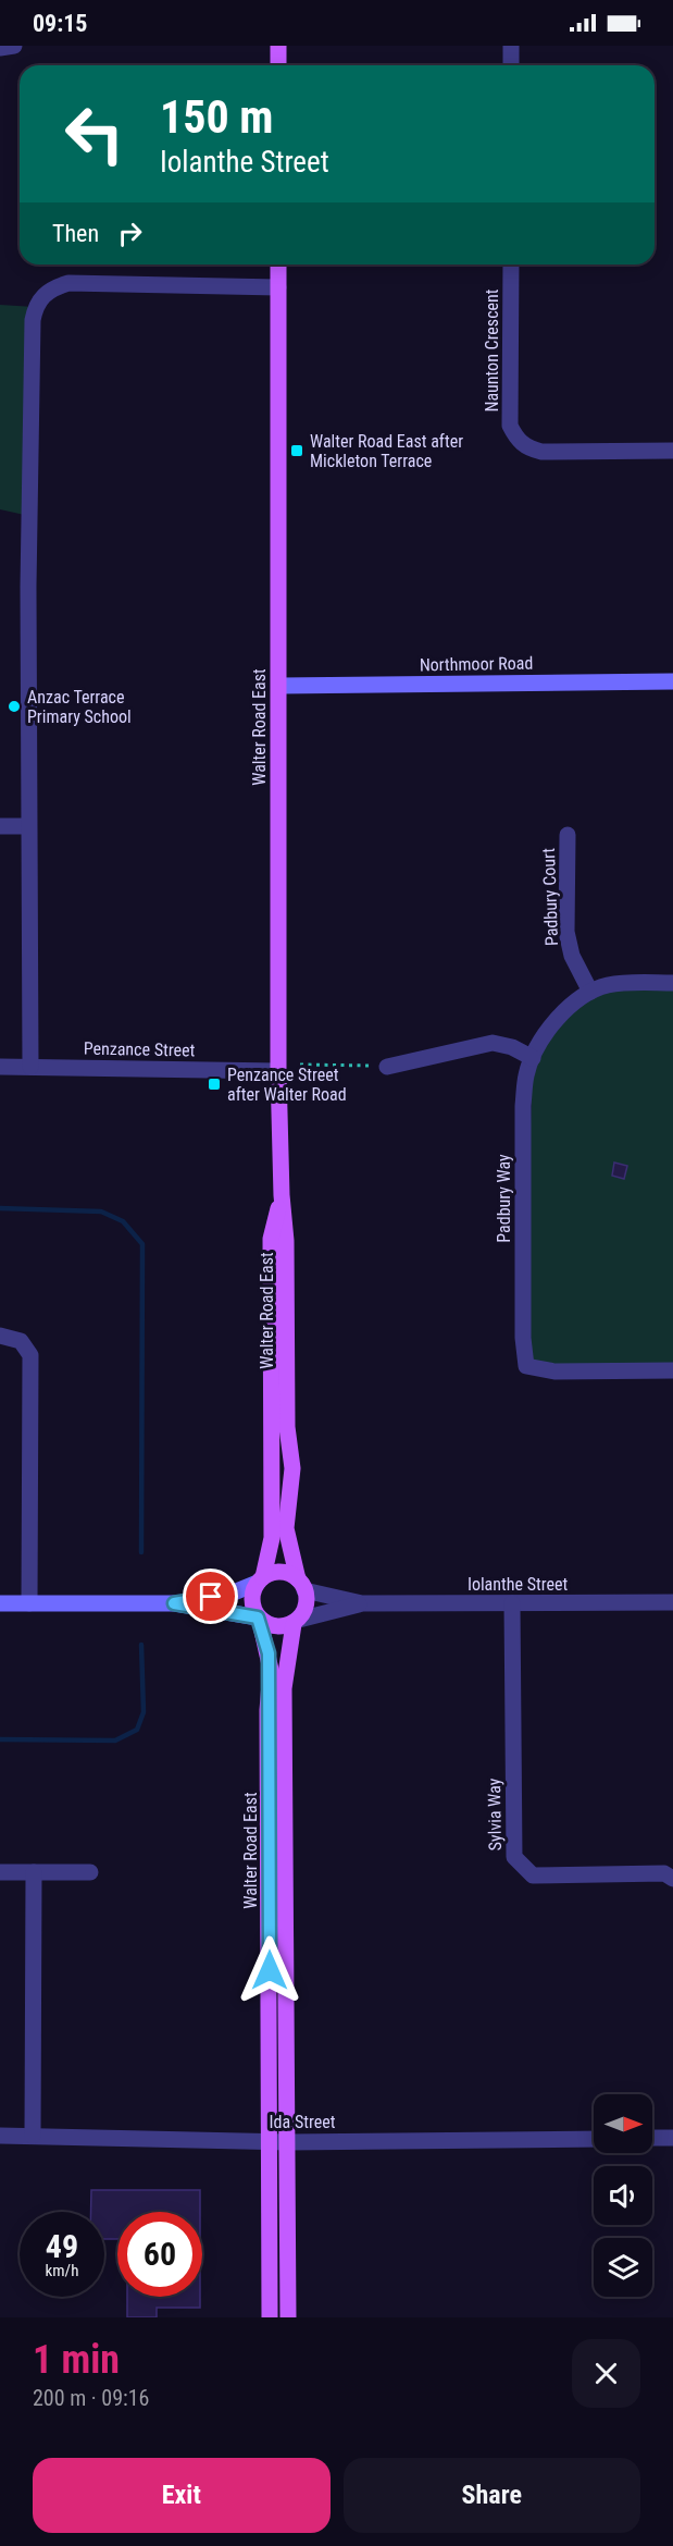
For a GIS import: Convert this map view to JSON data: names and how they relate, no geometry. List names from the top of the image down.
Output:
{
  "streets": {
    "main road": ["Walter Road East"],
    "street": [
      "Naunton Crescent",
      "Northmoor Road",
      "Padbury Court",
      "Penzance Street",
      "Padbury Way",
      "Iolanthe Street",
      "Sylvia Way",
      "Ida Street"
    ]
  },
  "crossings": [
    ["Northmoor Road", "Walter Road East"],
    ["Walter Road East", "Penzance Street"],
    ["Walter Road East", "Iolanthe Street"],
    ["Walter Road East", "Ida Street"],
    ["Padbury Court", "Padbury Way"],
    ["Iolanthe Street", "Sylvia Way"]
  ],
  "places": {
    "transit": ["Walter Road East after Mickleton Terrace", "Penzance Street after Walter Road"],
    "other": ["Anzac Terrace Primary School"]
  },
  "north": "right",
  "page": {
    "status": "09:15",
    "turn": ["150 m", "Iolanthe Street"],
    "then": "Then",
    "speed": "49 km/h",
    "limit": "60",
    "heading": ["1 min", "200 m · 09:16"],
    "buttons": ["Exit", "Share"]
  }
}
